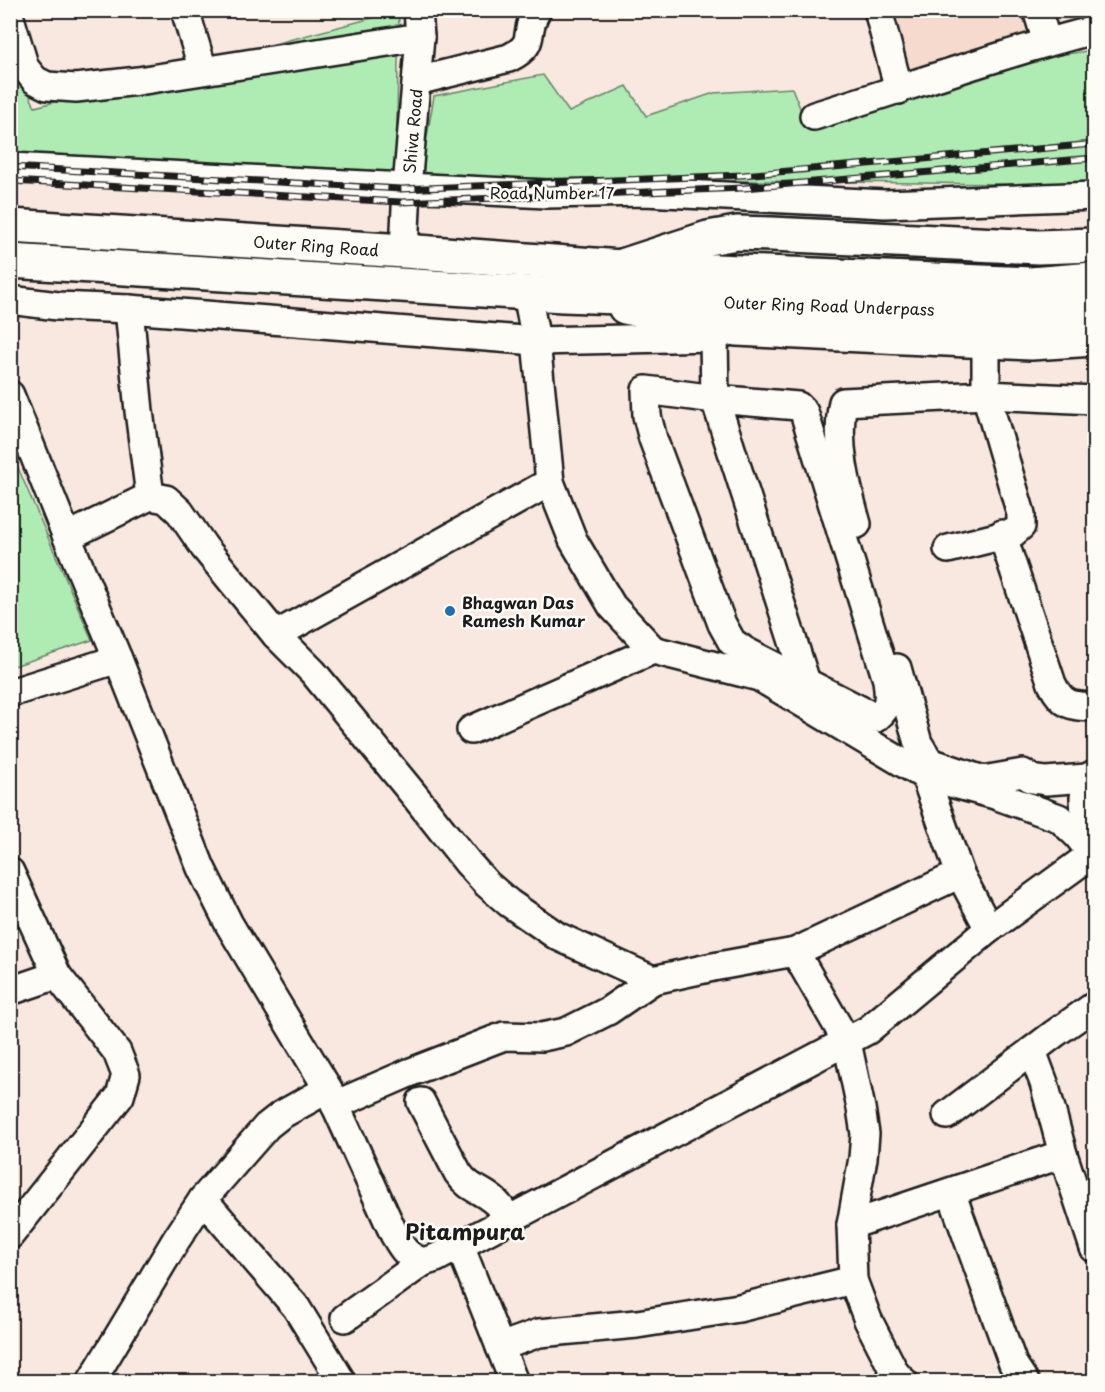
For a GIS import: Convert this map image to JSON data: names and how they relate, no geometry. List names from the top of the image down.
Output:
{
  "streets": {
    "main road": ["Outer Ring Road", "Outer Ring Road Underpass"],
    "street": ["Shiva Road", "Road Number 17"]
  },
  "crossings": [
    ["Shiva Road", "Road Number 17"],
    ["Shiva Road", "Outer Ring Road"],
    ["Outer Ring Road", "Outer Ring Road Underpass"]
  ],
  "districts": ["Pitampura"],
  "places": ["Bhagwan Das Ramesh Kumar"]
}
